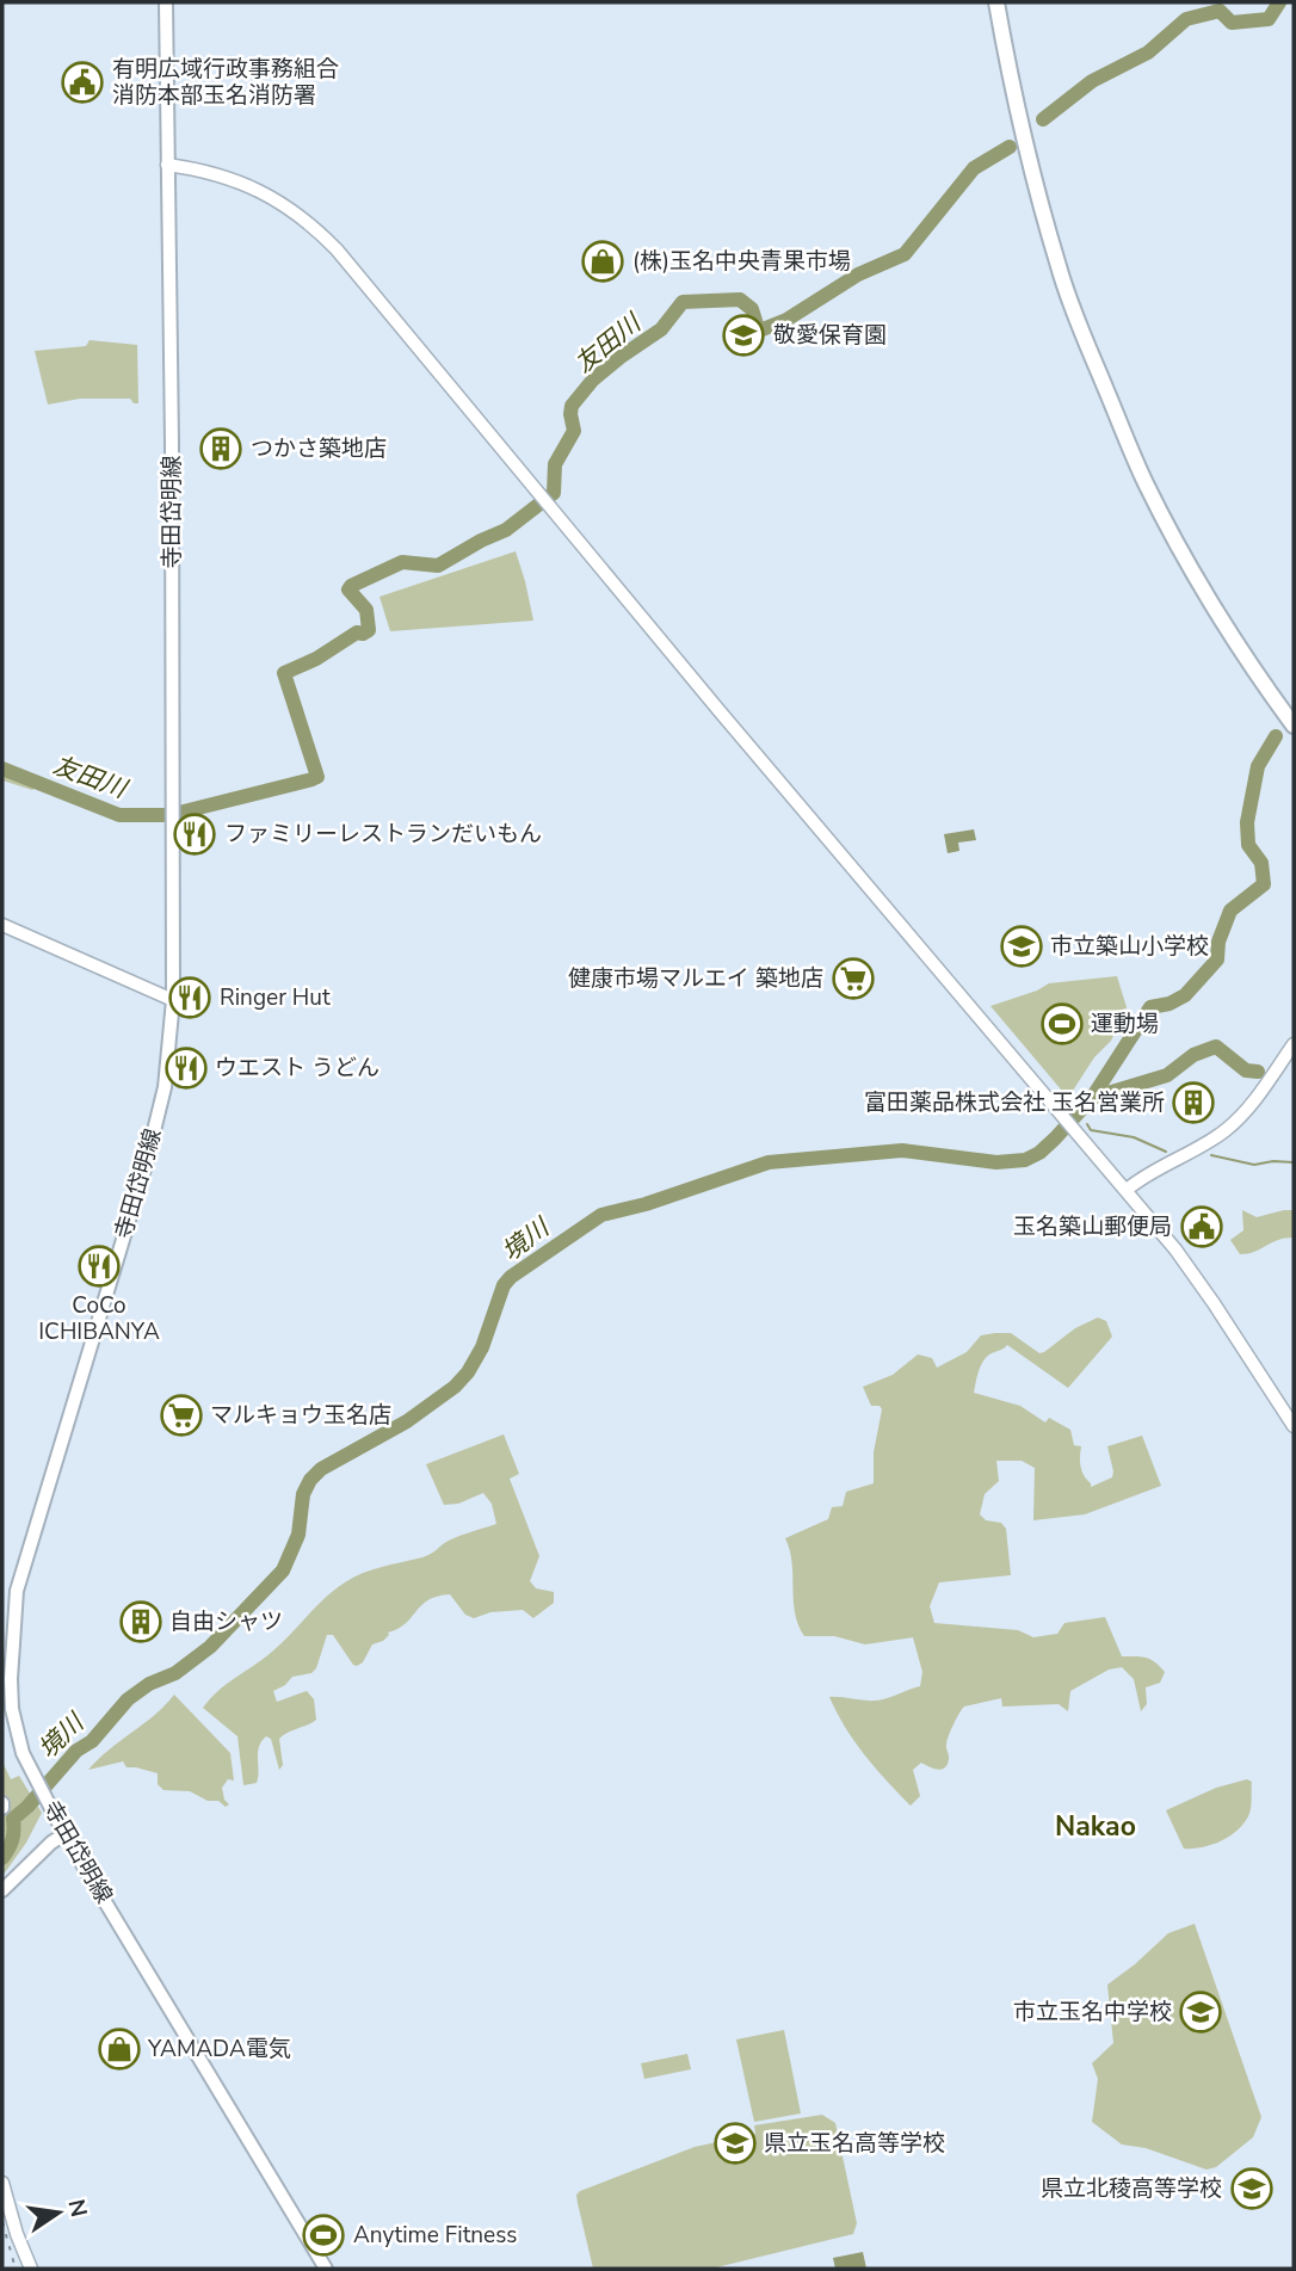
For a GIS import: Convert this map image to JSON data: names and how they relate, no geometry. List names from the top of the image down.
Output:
{
  "streets": {
    "main road": ["寺田岱明線"]
  },
  "districts": ["Nakao"],
  "water": ["友田川", "境川"],
  "places": {
    "public building": ["有明広域行政事務組合 消防本部玉名消防署", "玉名築山郵便局"],
    "shop": ["(株)玉名中央青果市場", "YAMADA電気"],
    "school or university": [
      "敬愛保育園",
      "市立築山小学校",
      "市立玉名中学校",
      "県立玉名高等学校",
      "県立北稜高等学校"
    ],
    "building": ["つかさ築地店", "富田薬品株式会社 玉名営業所", "自由シャツ"],
    "restaurant": [
      "ファミリーレストランだいもん",
      "Ringer Hut",
      "ウエスト うどん",
      "CoCo ICHIBANYA"
    ],
    "supermarket": ["健康市場マルエイ 築地店", "マルキョウ玉名店"],
    "sports": ["運動場", "Anytime Fitness"]
  },
  "north": "right"
}
